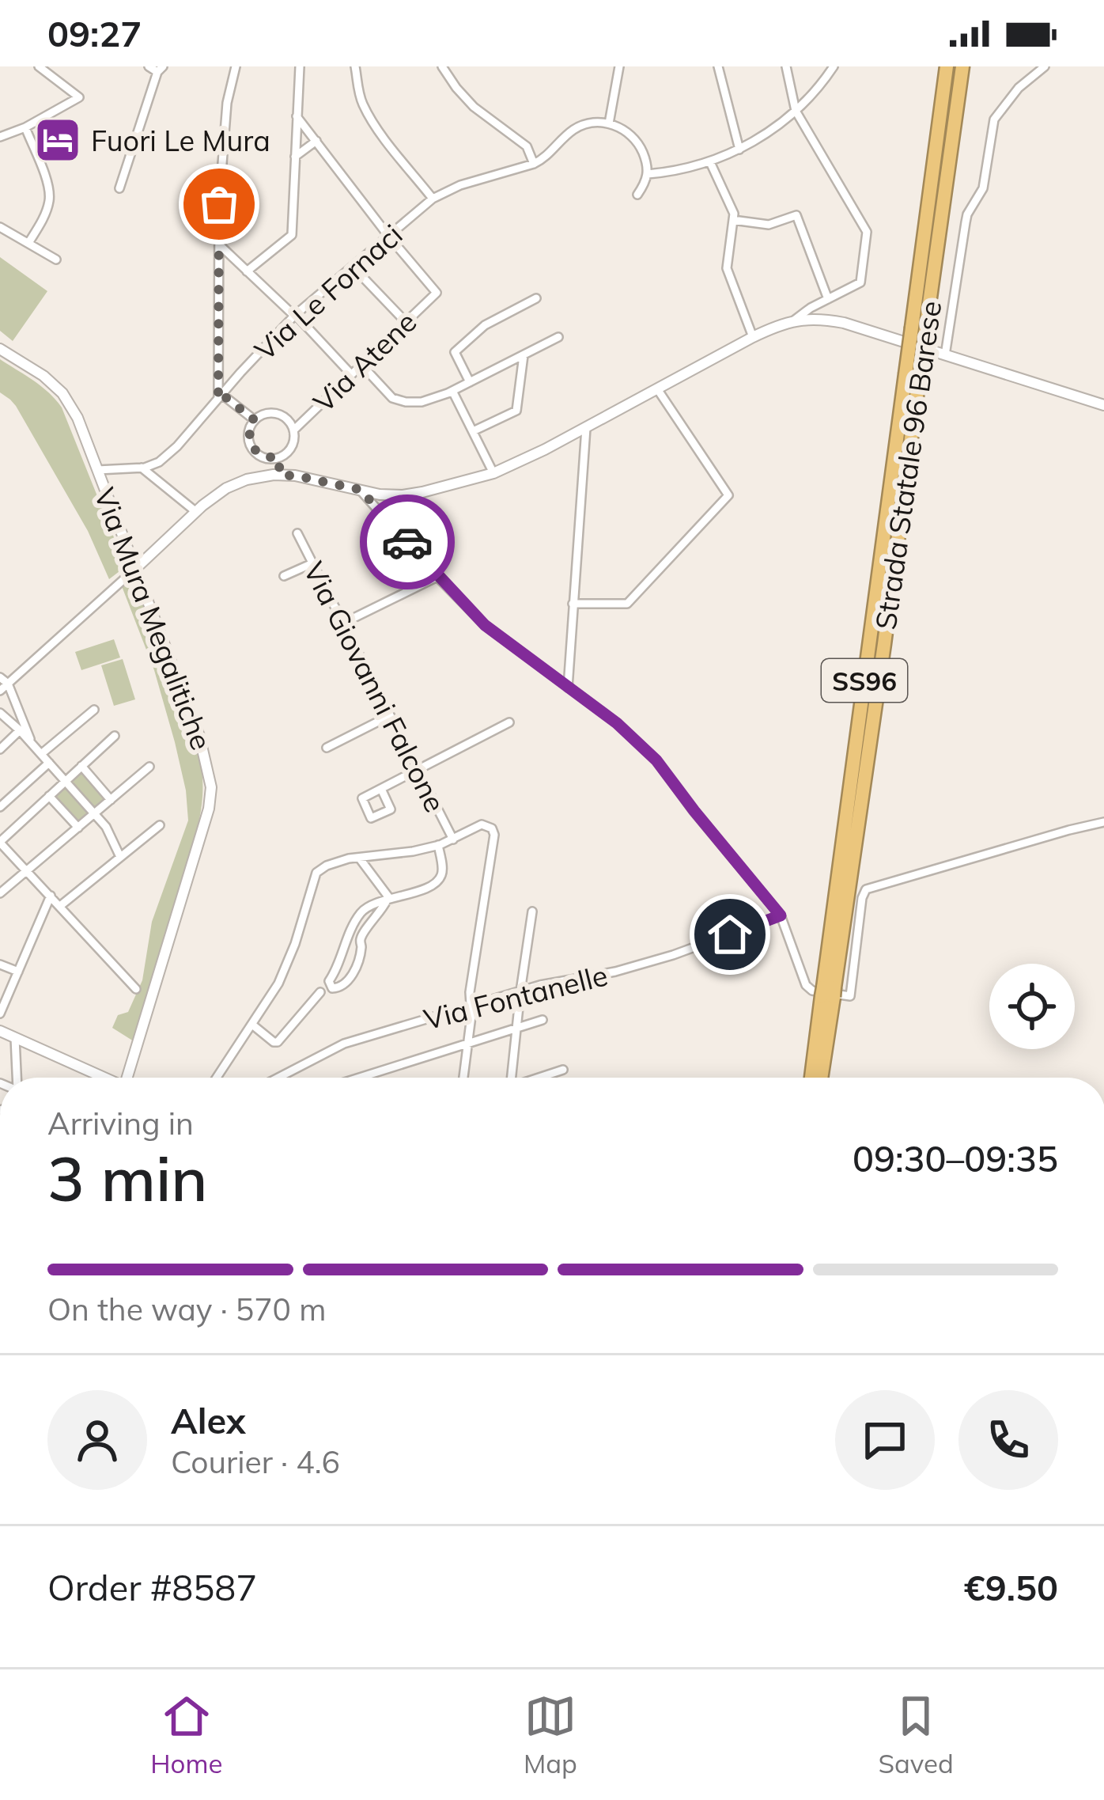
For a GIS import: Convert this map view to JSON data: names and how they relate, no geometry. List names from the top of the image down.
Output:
{
  "streets": {
    "highway": ["Strada Statale 96 Barese", "SS96"],
    "street": [
      "Via Le Fornaci",
      "Via Atene",
      "Via Mura Megalitiche",
      "Via Giovanni Falcone",
      "Via Fontanelle"
    ]
  },
  "crossings": [
    ["Via Le Fornaci", "Via Atene"],
    ["Via Le Fornaci", "Via Mura Megalitiche"]
  ],
  "places": {
    "hotel": ["Fuori Le Mura"]
  },
  "page": {
    "status": "09:27",
    "heading": ["3 min", "Arriving in", "09:30–09:35"],
    "panel": [
      "Alex",
      "Courier · 4.6",
      "Order #8587",
      "€9.50"
    ],
    "bar": "On the way · 570 m",
    "tabs": ["Home", "Map", "Saved"]
  }
}
